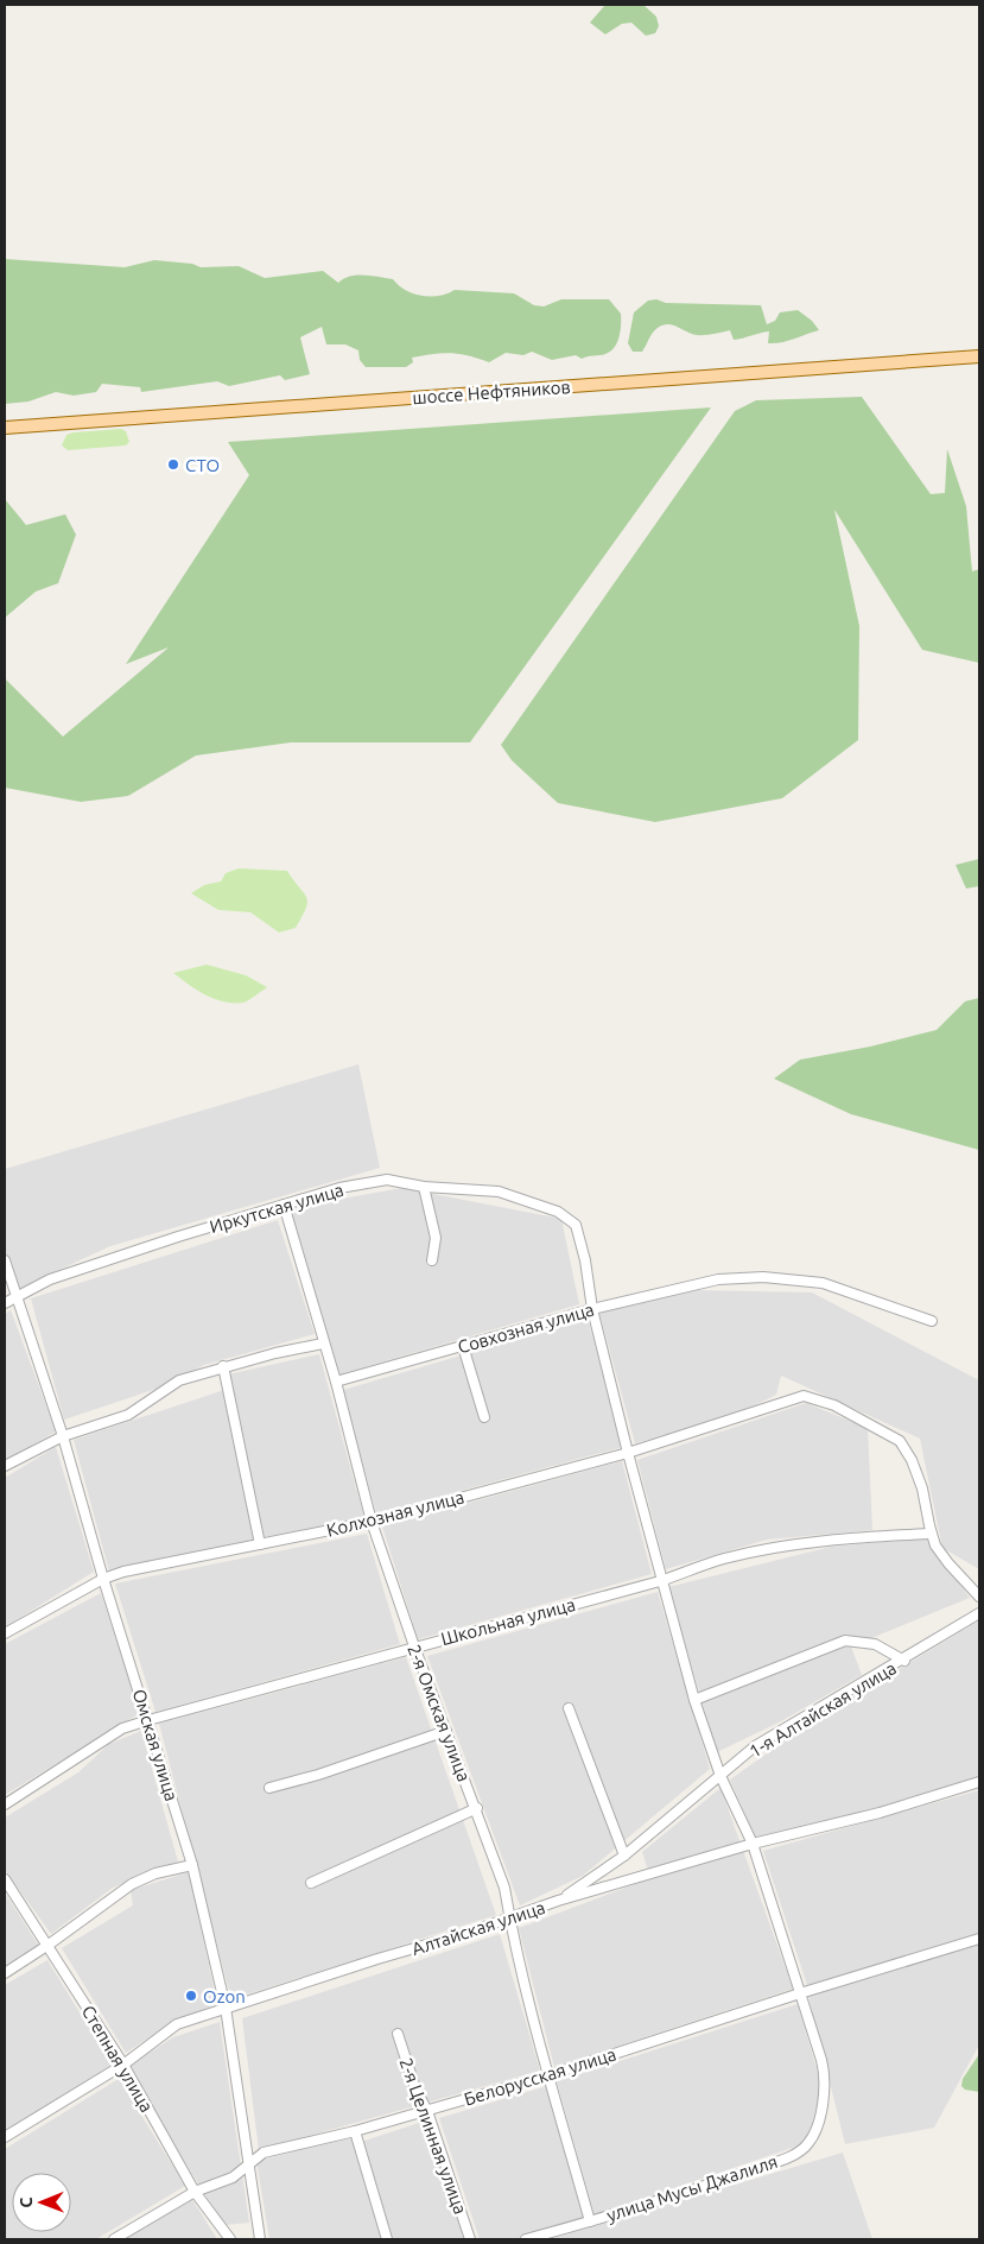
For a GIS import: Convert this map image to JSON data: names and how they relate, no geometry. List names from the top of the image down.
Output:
{
  "streets": {
    "main road": ["шоссе Нефтяников"],
    "street": [
      "Иркутская улица",
      "Совхозная улица",
      "Колхозная улица",
      "Школьная улица",
      "1-я Алтайская улица",
      "2-я Омская улица",
      "Омская улица",
      "Алтайская улица",
      "Степная улица",
      "Белорусская улица",
      "2-я Целинная улица",
      "улица Мусы Джалиля"
    ]
  },
  "crossings": [
    ["Иркутская улица", "2-я Омская улица"],
    ["Иркутская улица", "Омская улица"],
    ["Иркутская улица", "улица Мусы Джалиля"],
    ["Совхозная улица", "2-я Омская улица"],
    ["Совхозная улица", "улица Мусы Джалиля"],
    ["Колхозная улица", "Школьная улица"],
    ["Колхозная улица", "2-я Омская улица"],
    ["Колхозная улица", "Омская улица"],
    ["Колхозная улица", "улица Мусы Джалиля"],
    ["Школьная улица", "2-я Омская улица"],
    ["Школьная улица", "Омская улица"],
    ["Школьная улица", "улица Мусы Джалиля"],
    ["1-я Алтайская улица", "Алтайская улица"],
    ["1-я Алтайская улица", "улица Мусы Джалиля"],
    ["2-я Омская улица", "Алтайская улица"],
    ["2-я Омская улица", "Белорусская улица"],
    ["2-я Омская улица", "улица Мусы Джалиля"],
    ["Омская улица", "Алтайская улица"],
    ["Омская улица", "Белорусская улица"],
    ["Алтайская улица", "Степная улица"],
    ["Алтайская улица", "улица Мусы Джалиля"],
    ["Степная улица", "Белорусская улица"],
    ["Белорусская улица", "2-я Целинная улица"],
    ["Белорусская улица", "улица Мусы Джалиля"]
  ],
  "places": ["СТО", "Ozon"],
  "north": "left"
}
